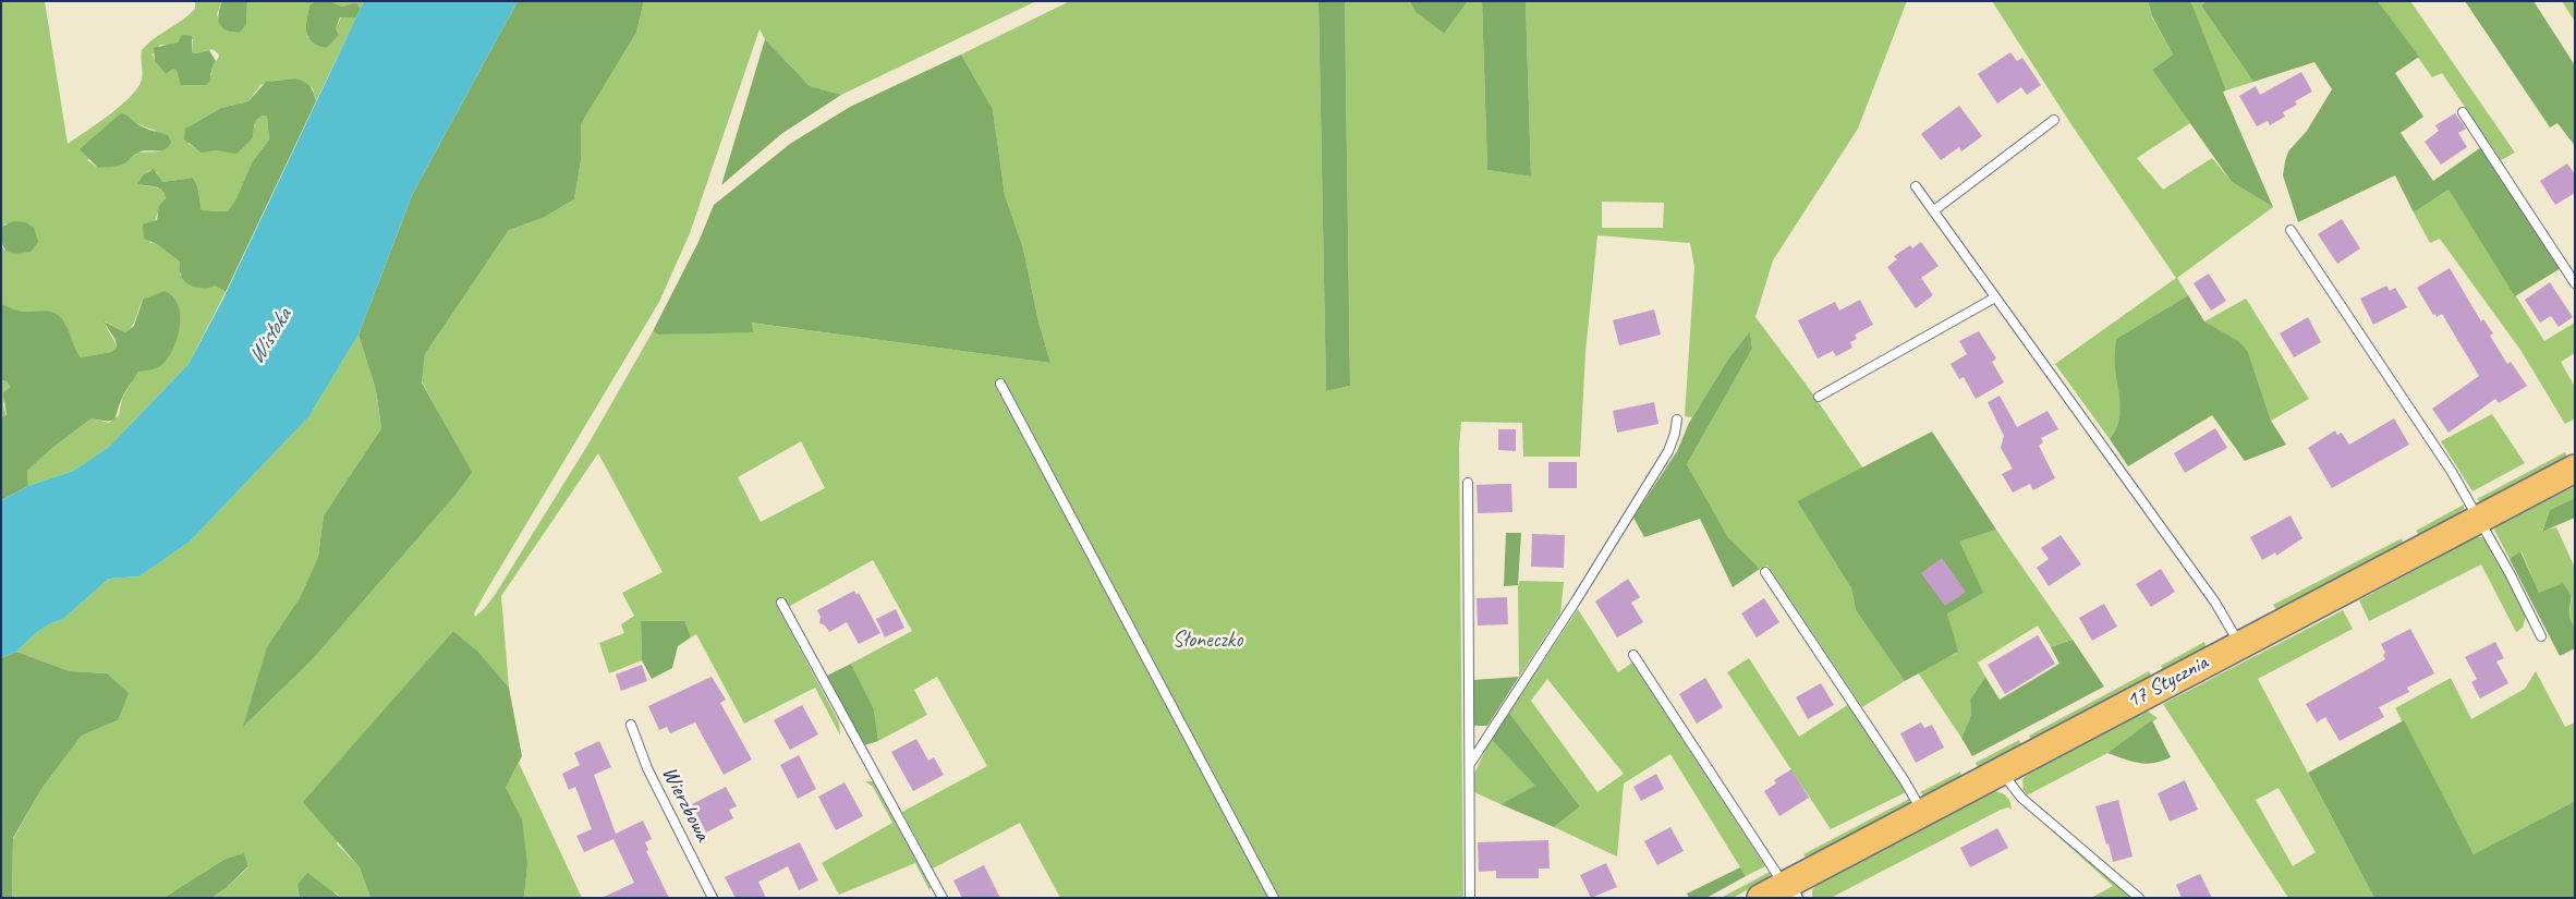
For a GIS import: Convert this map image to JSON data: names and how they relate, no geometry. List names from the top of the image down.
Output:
{
  "streets": {
    "main road": ["17 Stycznia"],
    "lane": ["Wierzbowa"]
  },
  "water": ["Wisłoka"],
  "parks": ["Słoneczko"]
}
